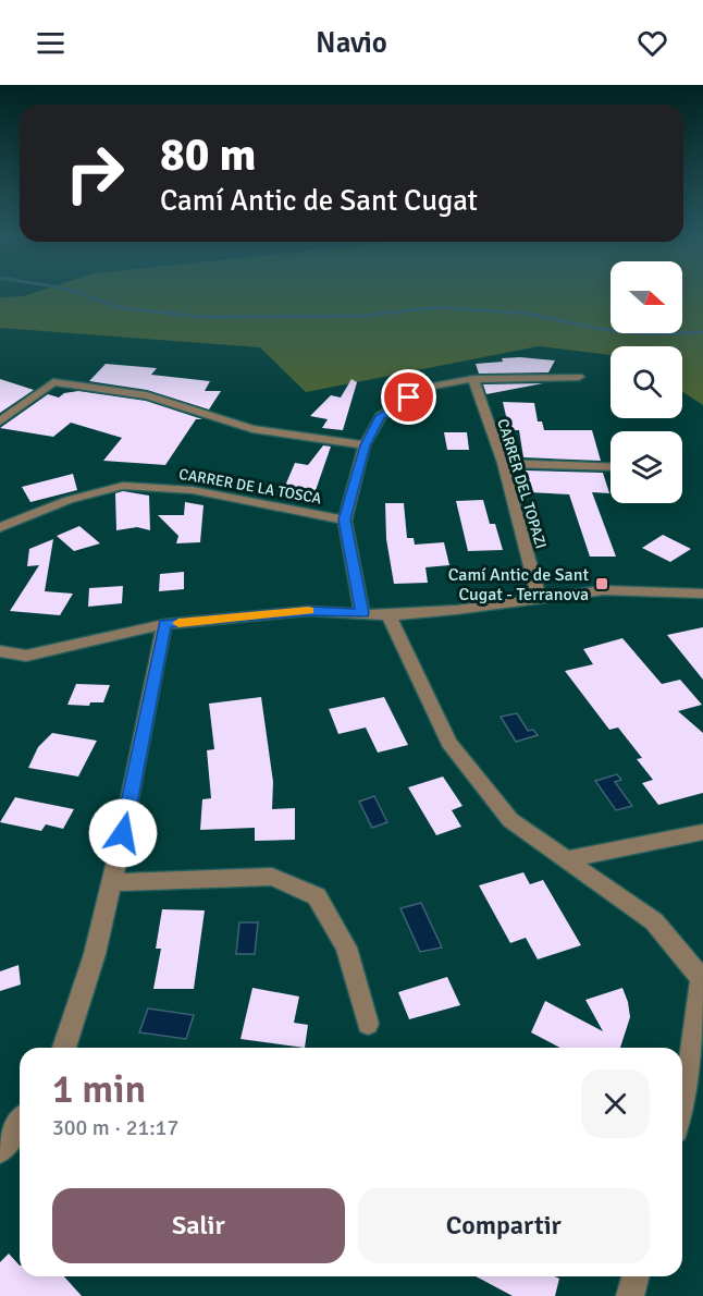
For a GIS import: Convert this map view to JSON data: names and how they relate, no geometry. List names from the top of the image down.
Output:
{
  "streets": {
    "street": ["CARRER DEL TOPAZI", "CARRER DE LA TOSCA"]
  },
  "places": {
    "transit": ["Camí Antic de Sant Cugat - Terranova"]
  },
  "north": "right",
  "page": {
    "header": "Navio",
    "turn": ["80 m", "Camí Antic de Sant Cugat"],
    "heading": ["1 min", "300 m · 21:17"],
    "buttons": ["Salir", "Compartir"]
  }
}
